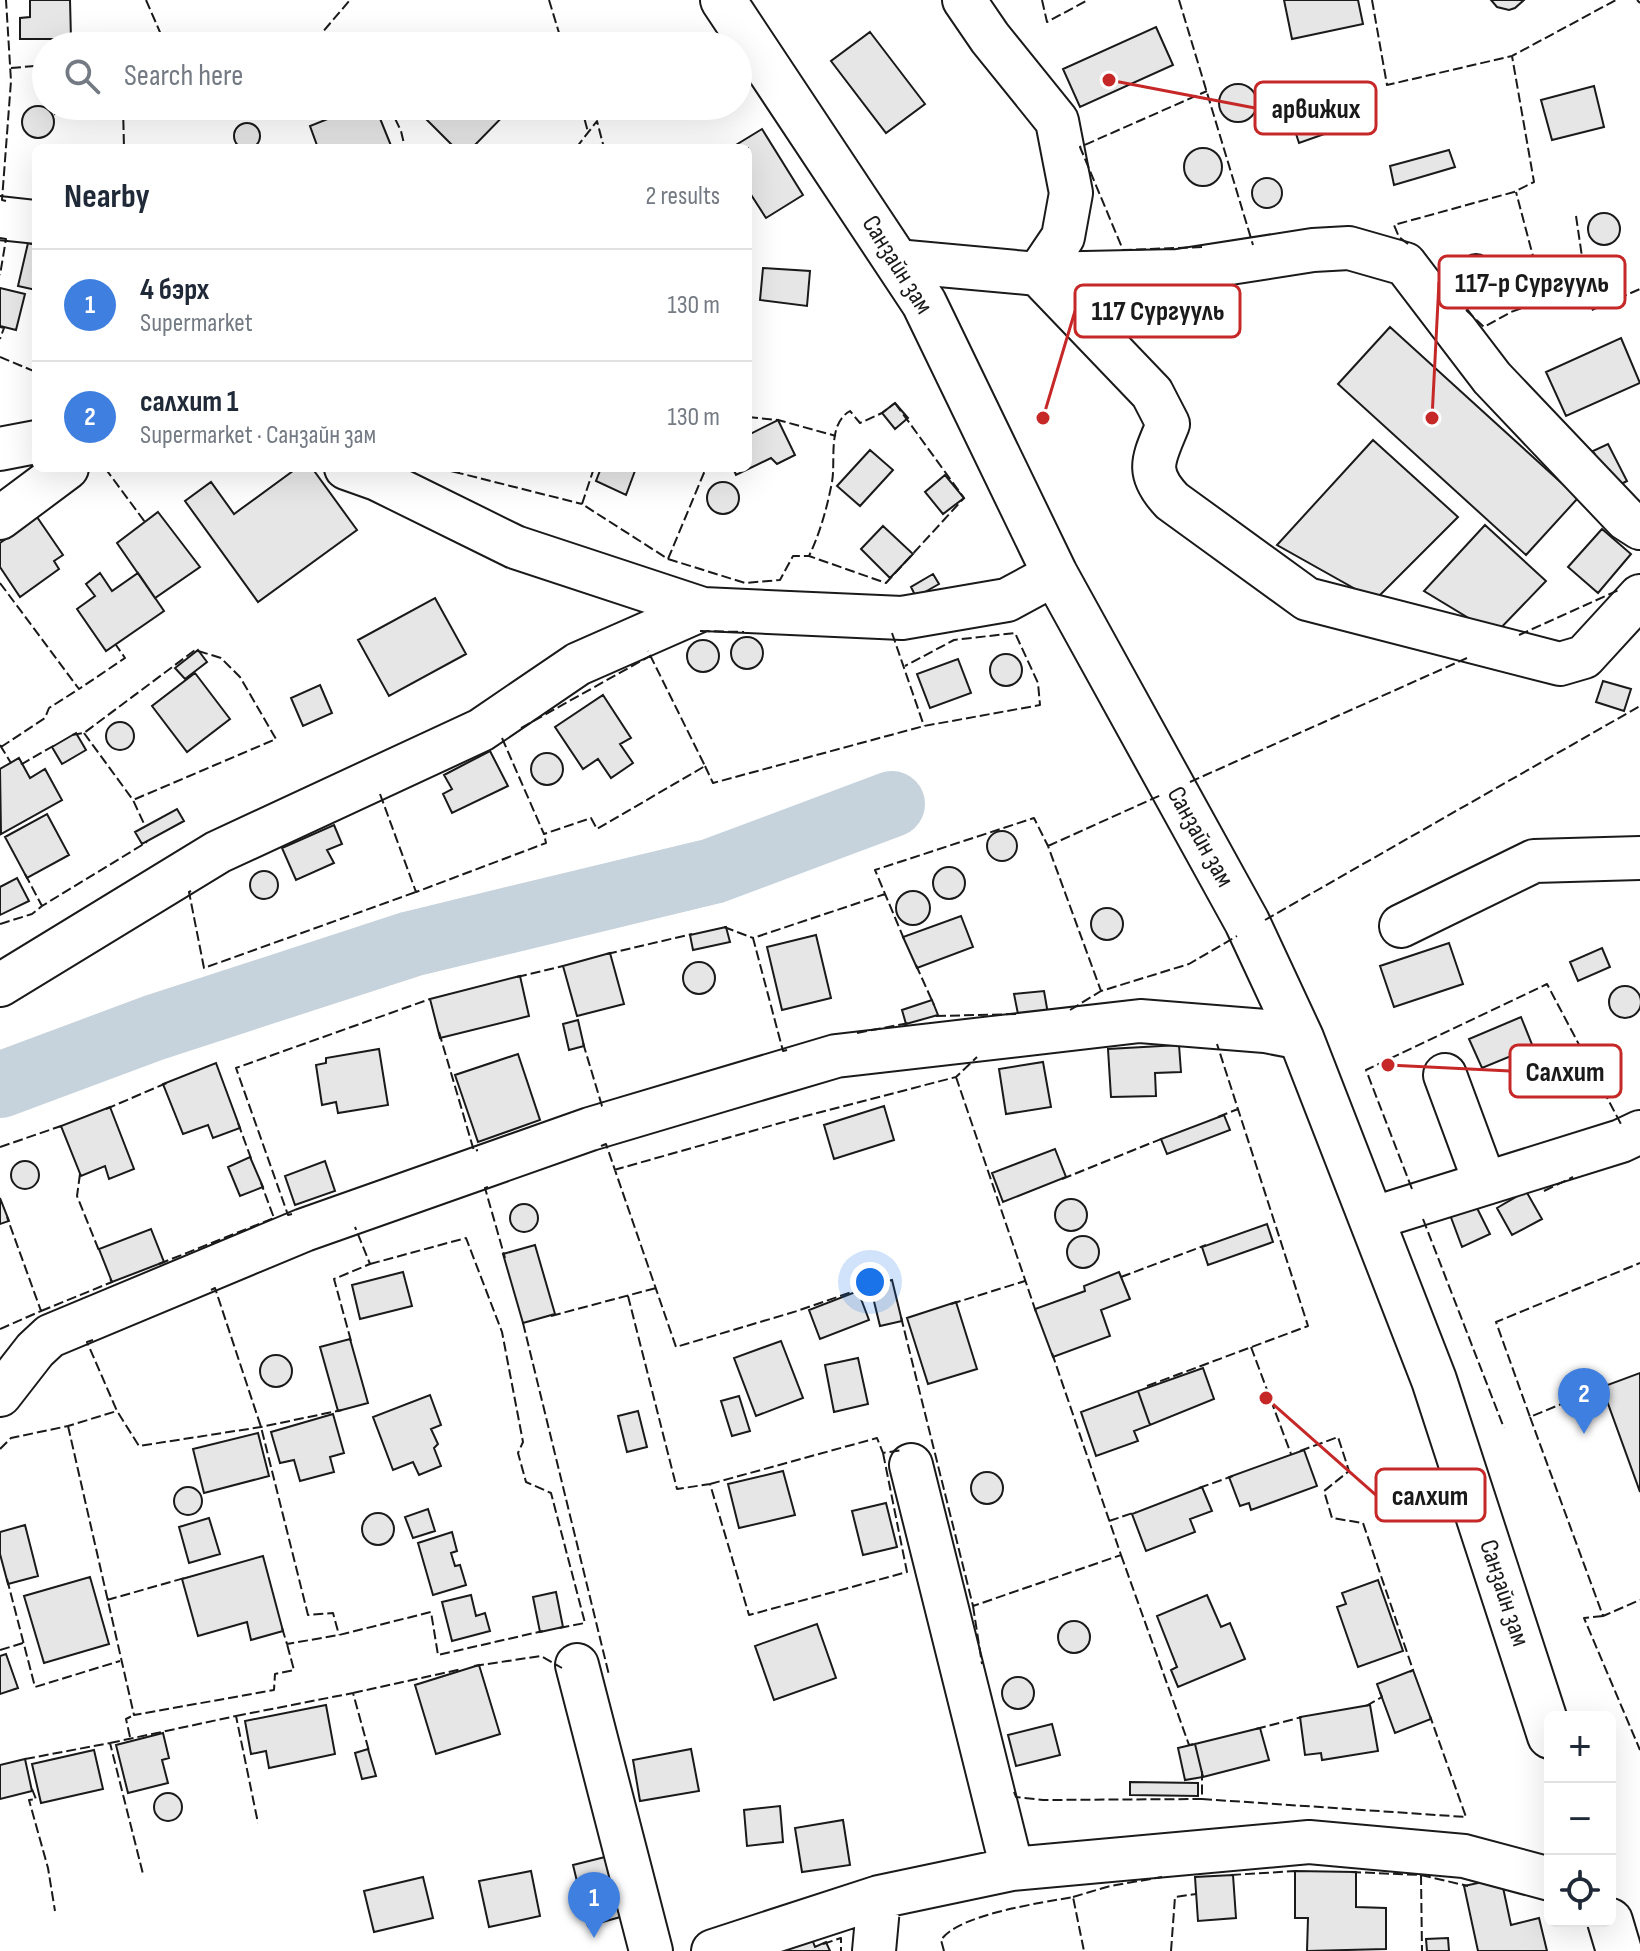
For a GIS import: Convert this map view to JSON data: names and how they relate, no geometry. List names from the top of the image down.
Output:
{
  "streets": {
    "main road": ["Санзайн зам"]
  },
  "places": [
    "арвижих",
    "117 Сургууль",
    "117-р Сургууль",
    "Салхит",
    "салхит"
  ],
  "page": {
    "search": "Search here",
    "heading": ["Nearby", "2 results"],
    "list": [
      {
        "mark": "1",
        "name": "4 бэрх",
        "note": "Supermarket",
        "value": "130 m"
      },
      {
        "mark": "2",
        "name": "салхит 1",
        "note": "Supermarket · Санзайн зам",
        "value": "130 m"
      }
    ],
    "pins": ["2", "1"],
    "map_buttons": ["+", "−"]
  }
}
